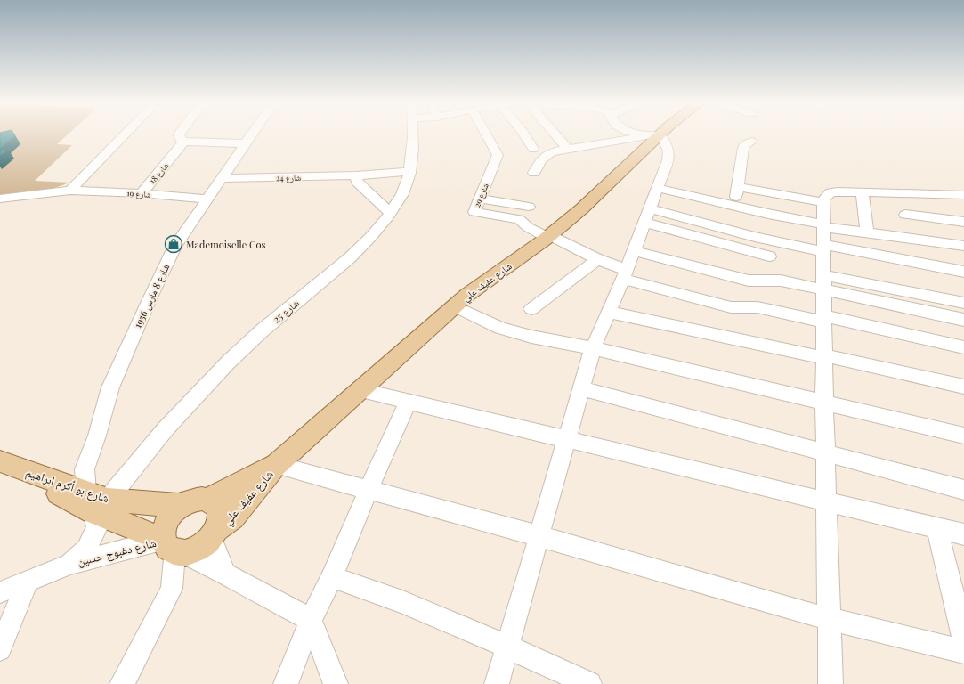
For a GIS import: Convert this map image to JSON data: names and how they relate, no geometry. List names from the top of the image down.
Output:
{
  "streets": {
    "main road": ["شارع عفيف علي", "شارع بو أكرم ابراهيم"],
    "street": [
      "شارع 18",
      "شارع 24",
      "شارع 19",
      "شارع 29",
      "شارع 8 مارس 1956",
      "شارع 25",
      "شارع دغبوج حسين"
    ]
  },
  "crossings": [
    ["شارع 18", "شارع 19"],
    ["شارع 24", "شارع 8 مارس 1956"],
    ["شارع 24", "شارع 25"],
    ["شارع 19", "شارع 8 مارس 1956"],
    ["شارع 29", "شارع عفيف علي"],
    ["شارع عفيف علي", "شارع بو أكرم ابراهيم"],
    ["شارع عفيف علي", "شارع دغبوج حسين"],
    ["شارع 8 مارس 1956", "شارع 25"],
    ["شارع 8 مارس 1956", "شارع بو أكرم ابراهيم"],
    ["شارع 8 مارس 1956", "شارع دغبوج حسين"],
    ["شارع 25", "شارع بو أكرم ابراهيم"],
    ["شارع 25", "شارع دغبوج حسين"],
    ["شارع بو أكرم ابراهيم", "شارع دغبوج حسين"]
  ],
  "places": {
    "shop": ["Mademoiselle Cos"]
  }
}
